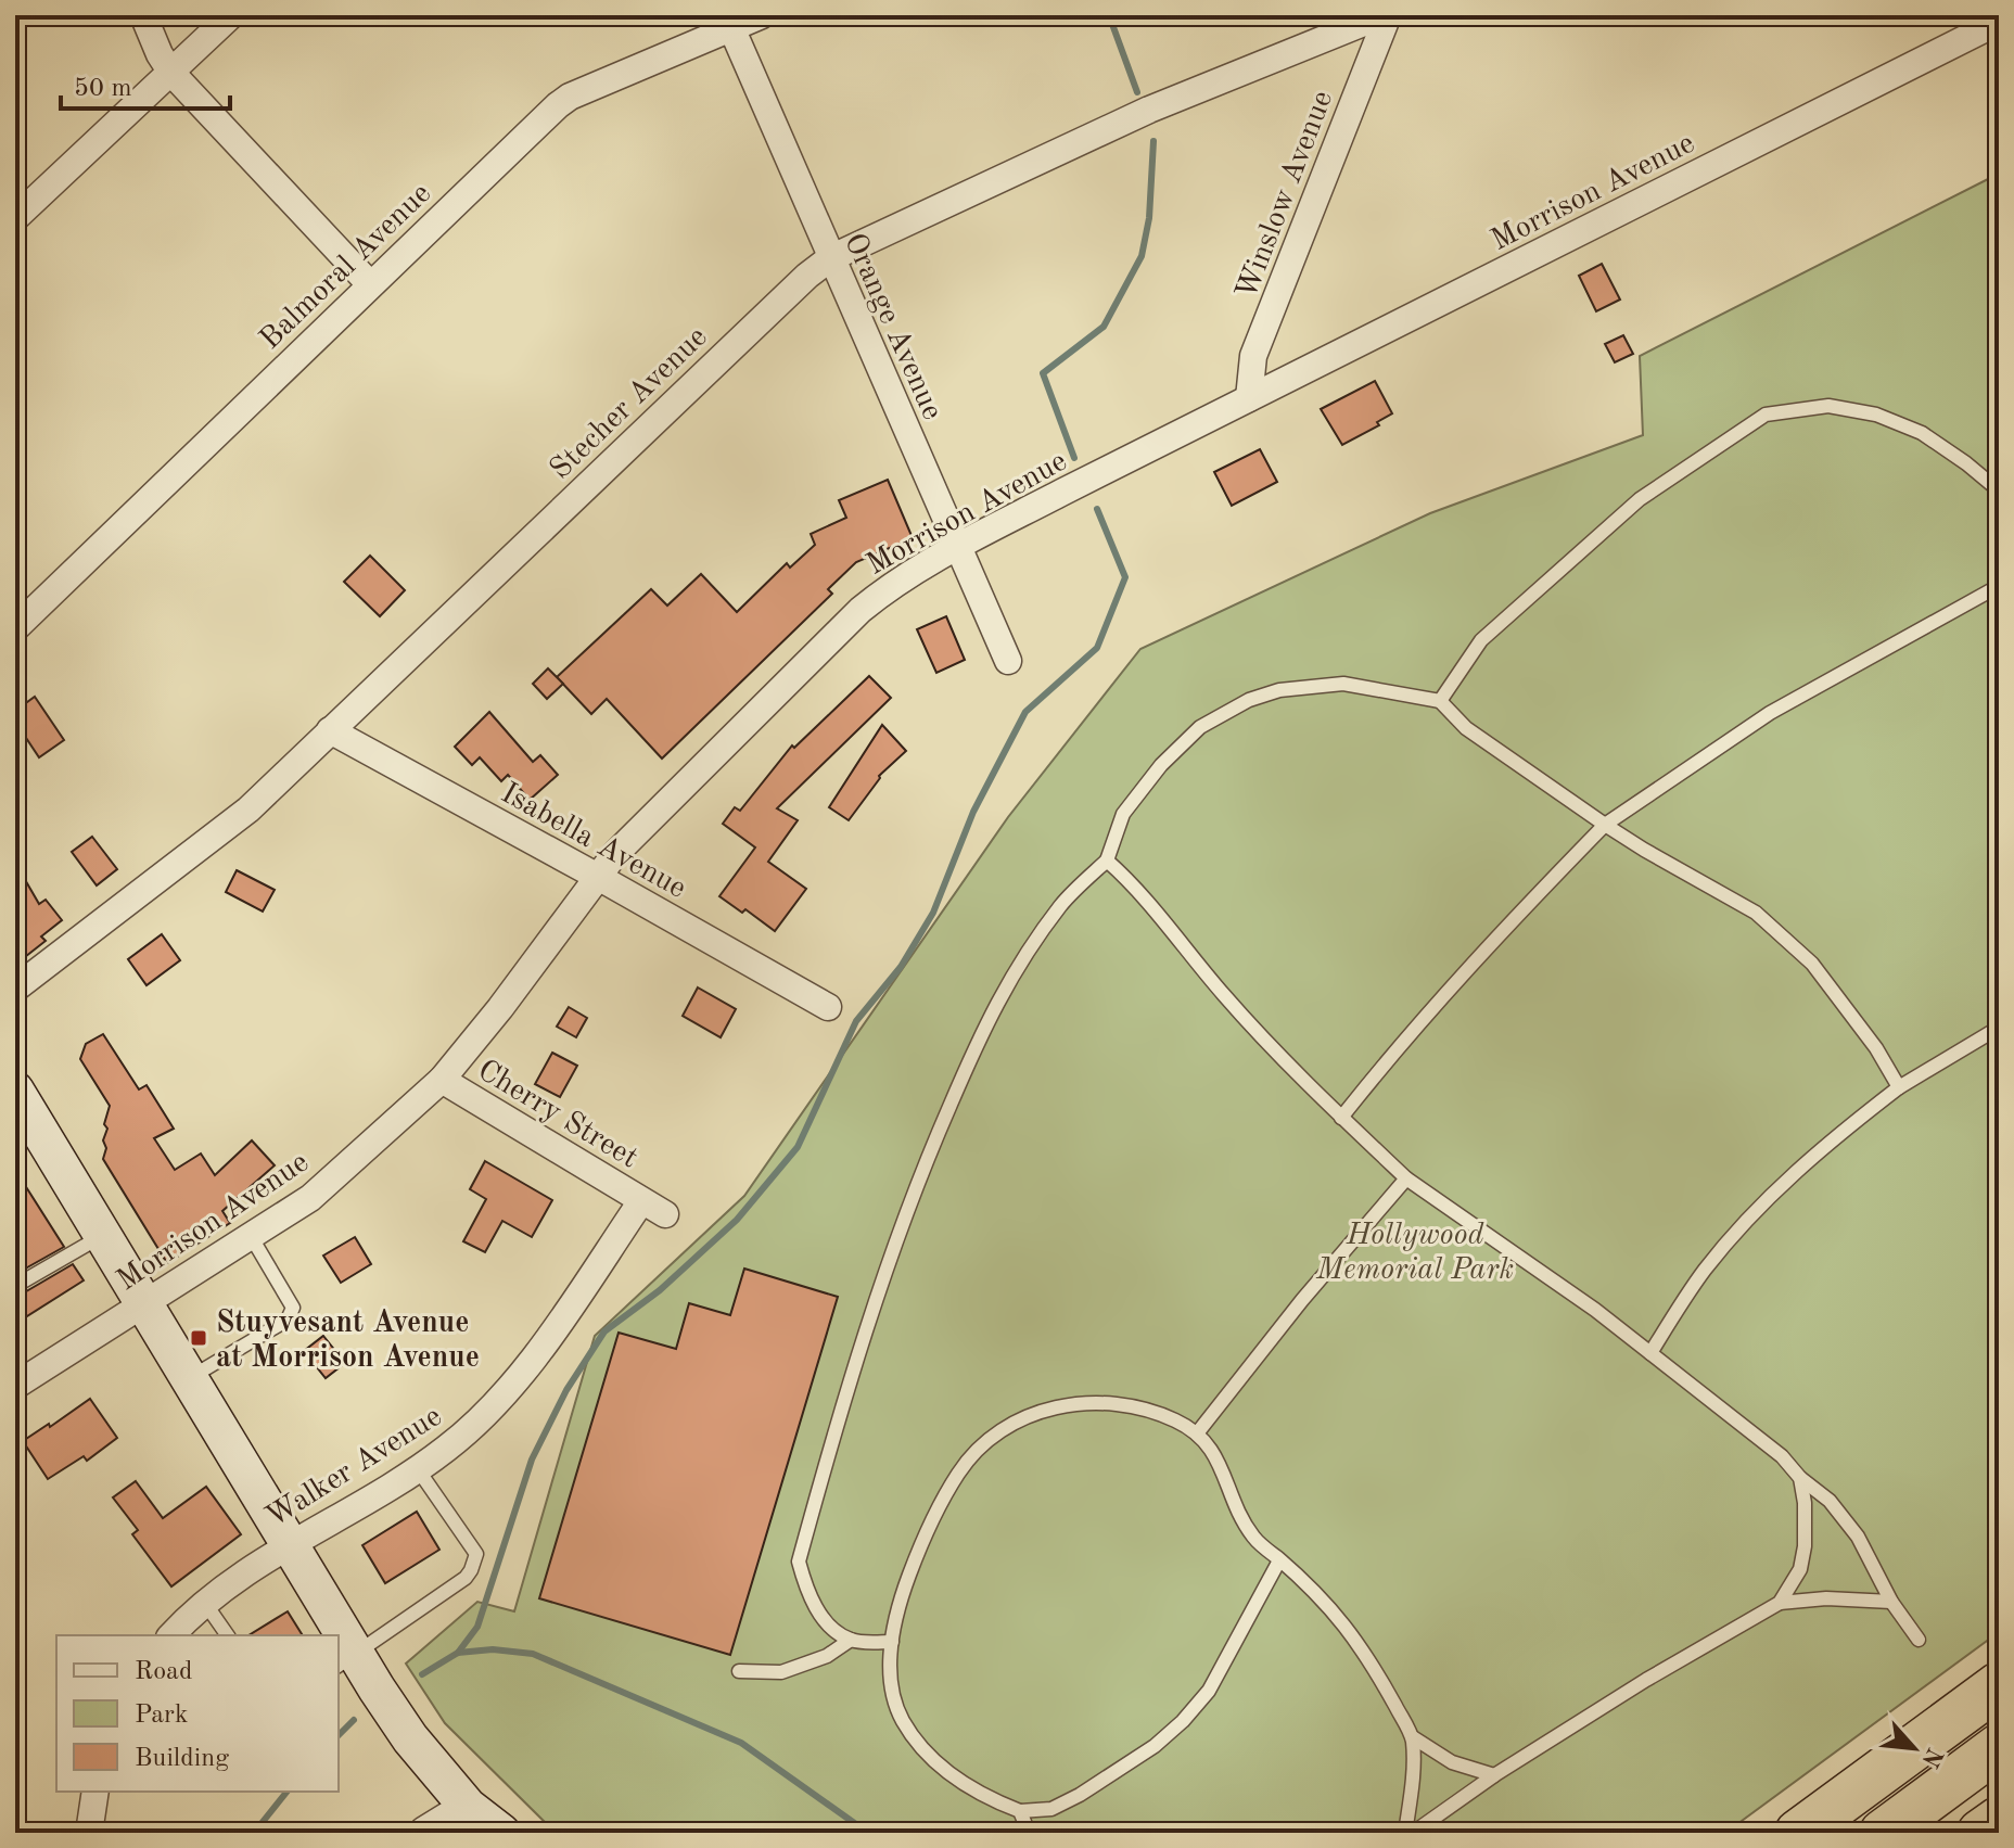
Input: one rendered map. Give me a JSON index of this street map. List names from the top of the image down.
{
  "streets": {
    "street": [
      "Morrison Avenue",
      "Winslow Avenue",
      "Balmoral Avenue",
      "Orange Avenue",
      "Stecher Avenue",
      "Isabella Avenue",
      "Cherry Street",
      "Walker Avenue"
    ]
  },
  "crossings": [
    ["Morrison Avenue", "Winslow Avenue"],
    ["Morrison Avenue", "Orange Avenue"],
    ["Morrison Avenue", "Isabella Avenue"],
    ["Morrison Avenue", "Cherry Street"],
    ["Winslow Avenue", "Stecher Avenue"],
    ["Balmoral Avenue", "Orange Avenue"],
    ["Orange Avenue", "Stecher Avenue"],
    ["Stecher Avenue", "Isabella Avenue"],
    ["Cherry Street", "Walker Avenue"]
  ],
  "parks": ["Hollywood Memorial Park"],
  "places": {
    "transit": ["Stuyvesant Avenue at Morrison Avenue"]
  },
  "legend": ["Road", "Park", "Building"],
  "scale_bar": "50 m",
  "north": "bottom right"
}
